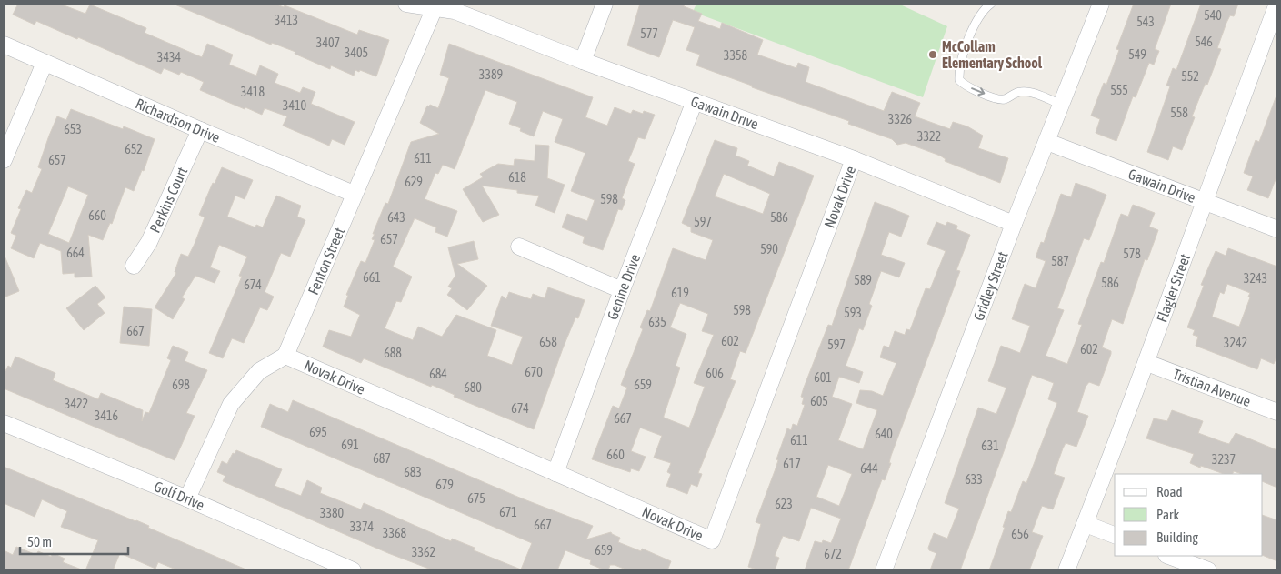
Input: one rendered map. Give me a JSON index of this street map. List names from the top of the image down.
{
  "streets": {
    "street": [
      "Gawain Drive",
      "Richardson Drive",
      "Novak Drive",
      "Perkins Court",
      "Fenton Street",
      "Genine Drive",
      "Gridley Street",
      "Flagler Street",
      "Tristian Avenue",
      "Golf Drive"
    ]
  },
  "crossings": [
    ["Gawain Drive", "Novak Drive"],
    ["Gawain Drive", "Fenton Street"],
    ["Gawain Drive", "Genine Drive"],
    ["Gawain Drive", "Gridley Street"],
    ["Gawain Drive", "Flagler Street"],
    ["Richardson Drive", "Perkins Court"],
    ["Richardson Drive", "Fenton Street"],
    ["Novak Drive", "Fenton Street"],
    ["Novak Drive", "Genine Drive"],
    ["Flagler Street", "Tristian Avenue"]
  ],
  "places": ["McCollam Elementary School"],
  "house_numbers": [
    "540",
    "3413",
    "543",
    "577",
    "546",
    "3407",
    "3405",
    "549",
    "3358",
    "3434",
    "3389",
    "552",
    "555",
    "3418",
    "3410",
    "558",
    "3326",
    "653",
    "3322",
    "652",
    "611",
    "657",
    "618",
    "629",
    "598",
    "660",
    "643",
    "586",
    "597",
    "657",
    "590",
    "664",
    "578",
    "587",
    "661",
    "3243",
    "589",
    "586",
    "674",
    "619",
    "598",
    "593",
    "635",
    "667",
    "602",
    "658",
    "3242",
    "597",
    "602",
    "688",
    "670",
    "606",
    "684",
    "601",
    "698",
    "659",
    "680",
    "605",
    "3422",
    "674",
    "3416",
    "667",
    "695",
    "640",
    "611",
    "691",
    "631",
    "660",
    "687",
    "3237",
    "617",
    "644",
    "683",
    "633",
    "679",
    "675",
    "623",
    "671",
    "3380",
    "667",
    "3374",
    "3368",
    "656",
    "659",
    "3362",
    "672"
  ],
  "legend": ["Road", "Park", "Building"],
  "scale_bar": "50 m"
}
